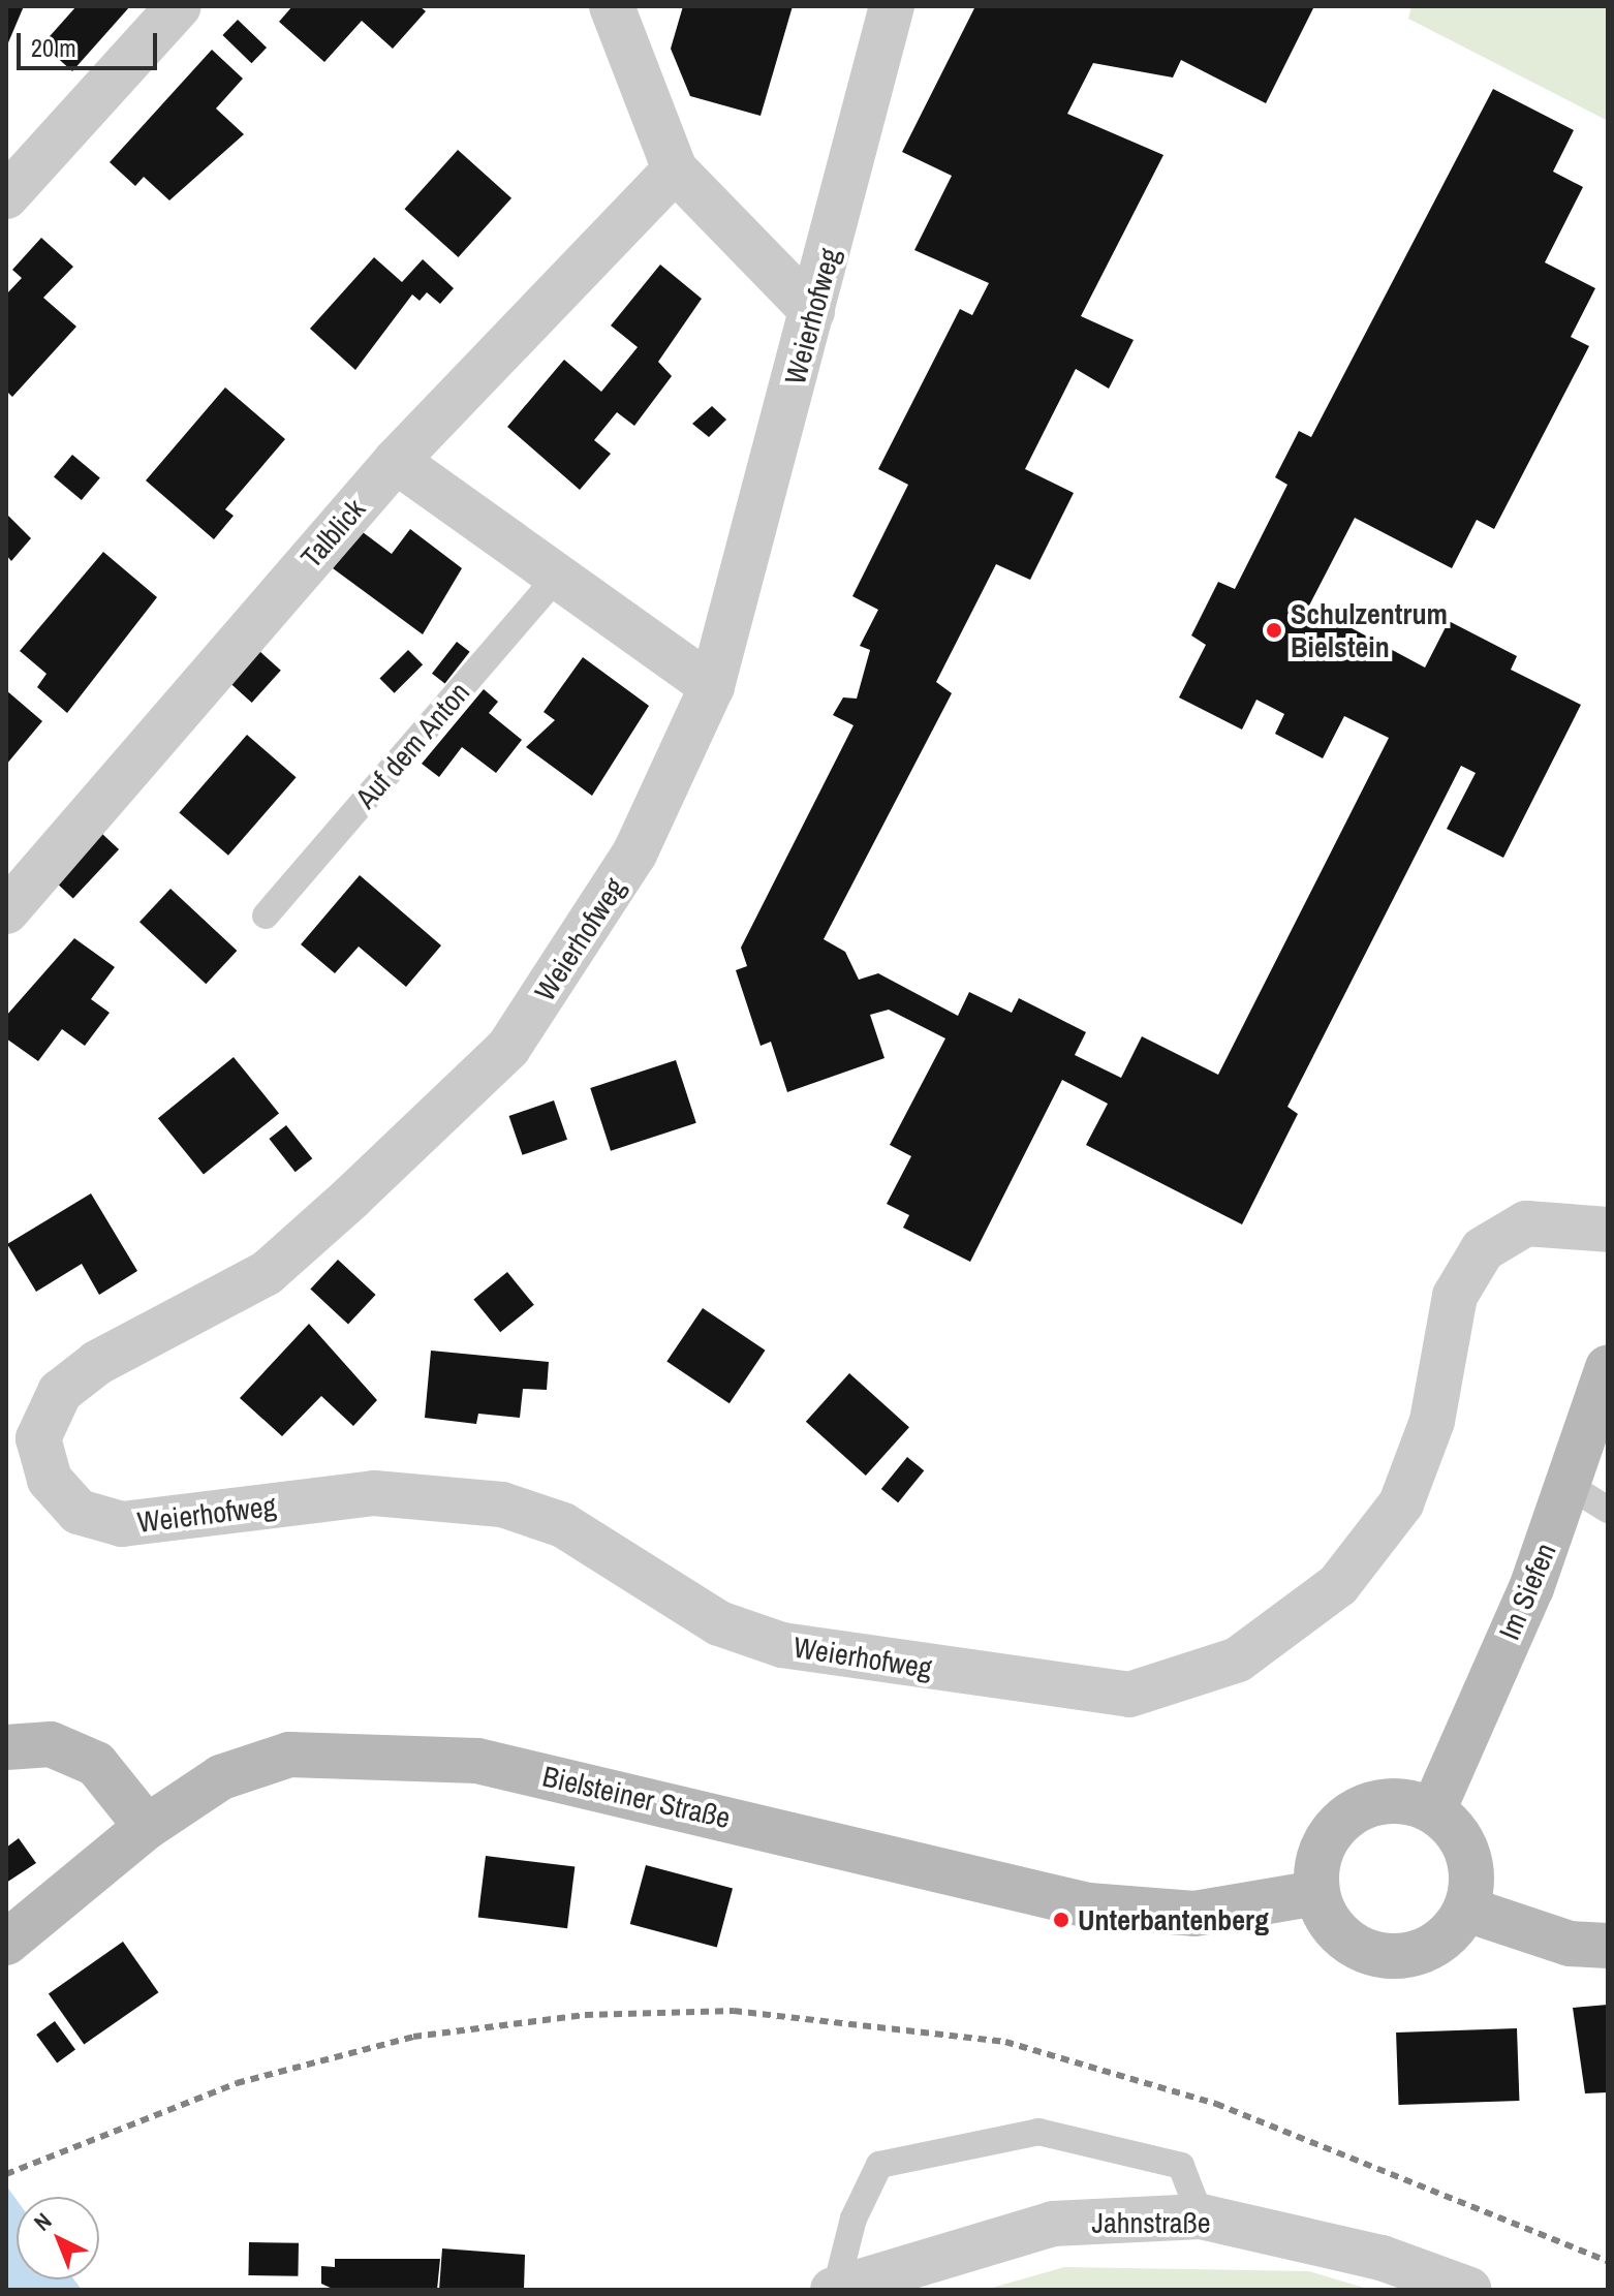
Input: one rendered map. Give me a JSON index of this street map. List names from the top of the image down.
{
  "streets": {
    "main road": ["Im Siefen", "Bielsteiner Straße"],
    "street": ["Weierhofweg", "Talblick", "Jahnstraße"],
    "lane": ["Auf dem Anton"]
  },
  "crossings": [
    ["Im Siefen", "Bielsteiner Straße"]
  ],
  "places": ["Schulzentrum Bielstein", "Unterbantenberg"],
  "scale_bar": "20 m",
  "north": "top left"
}
